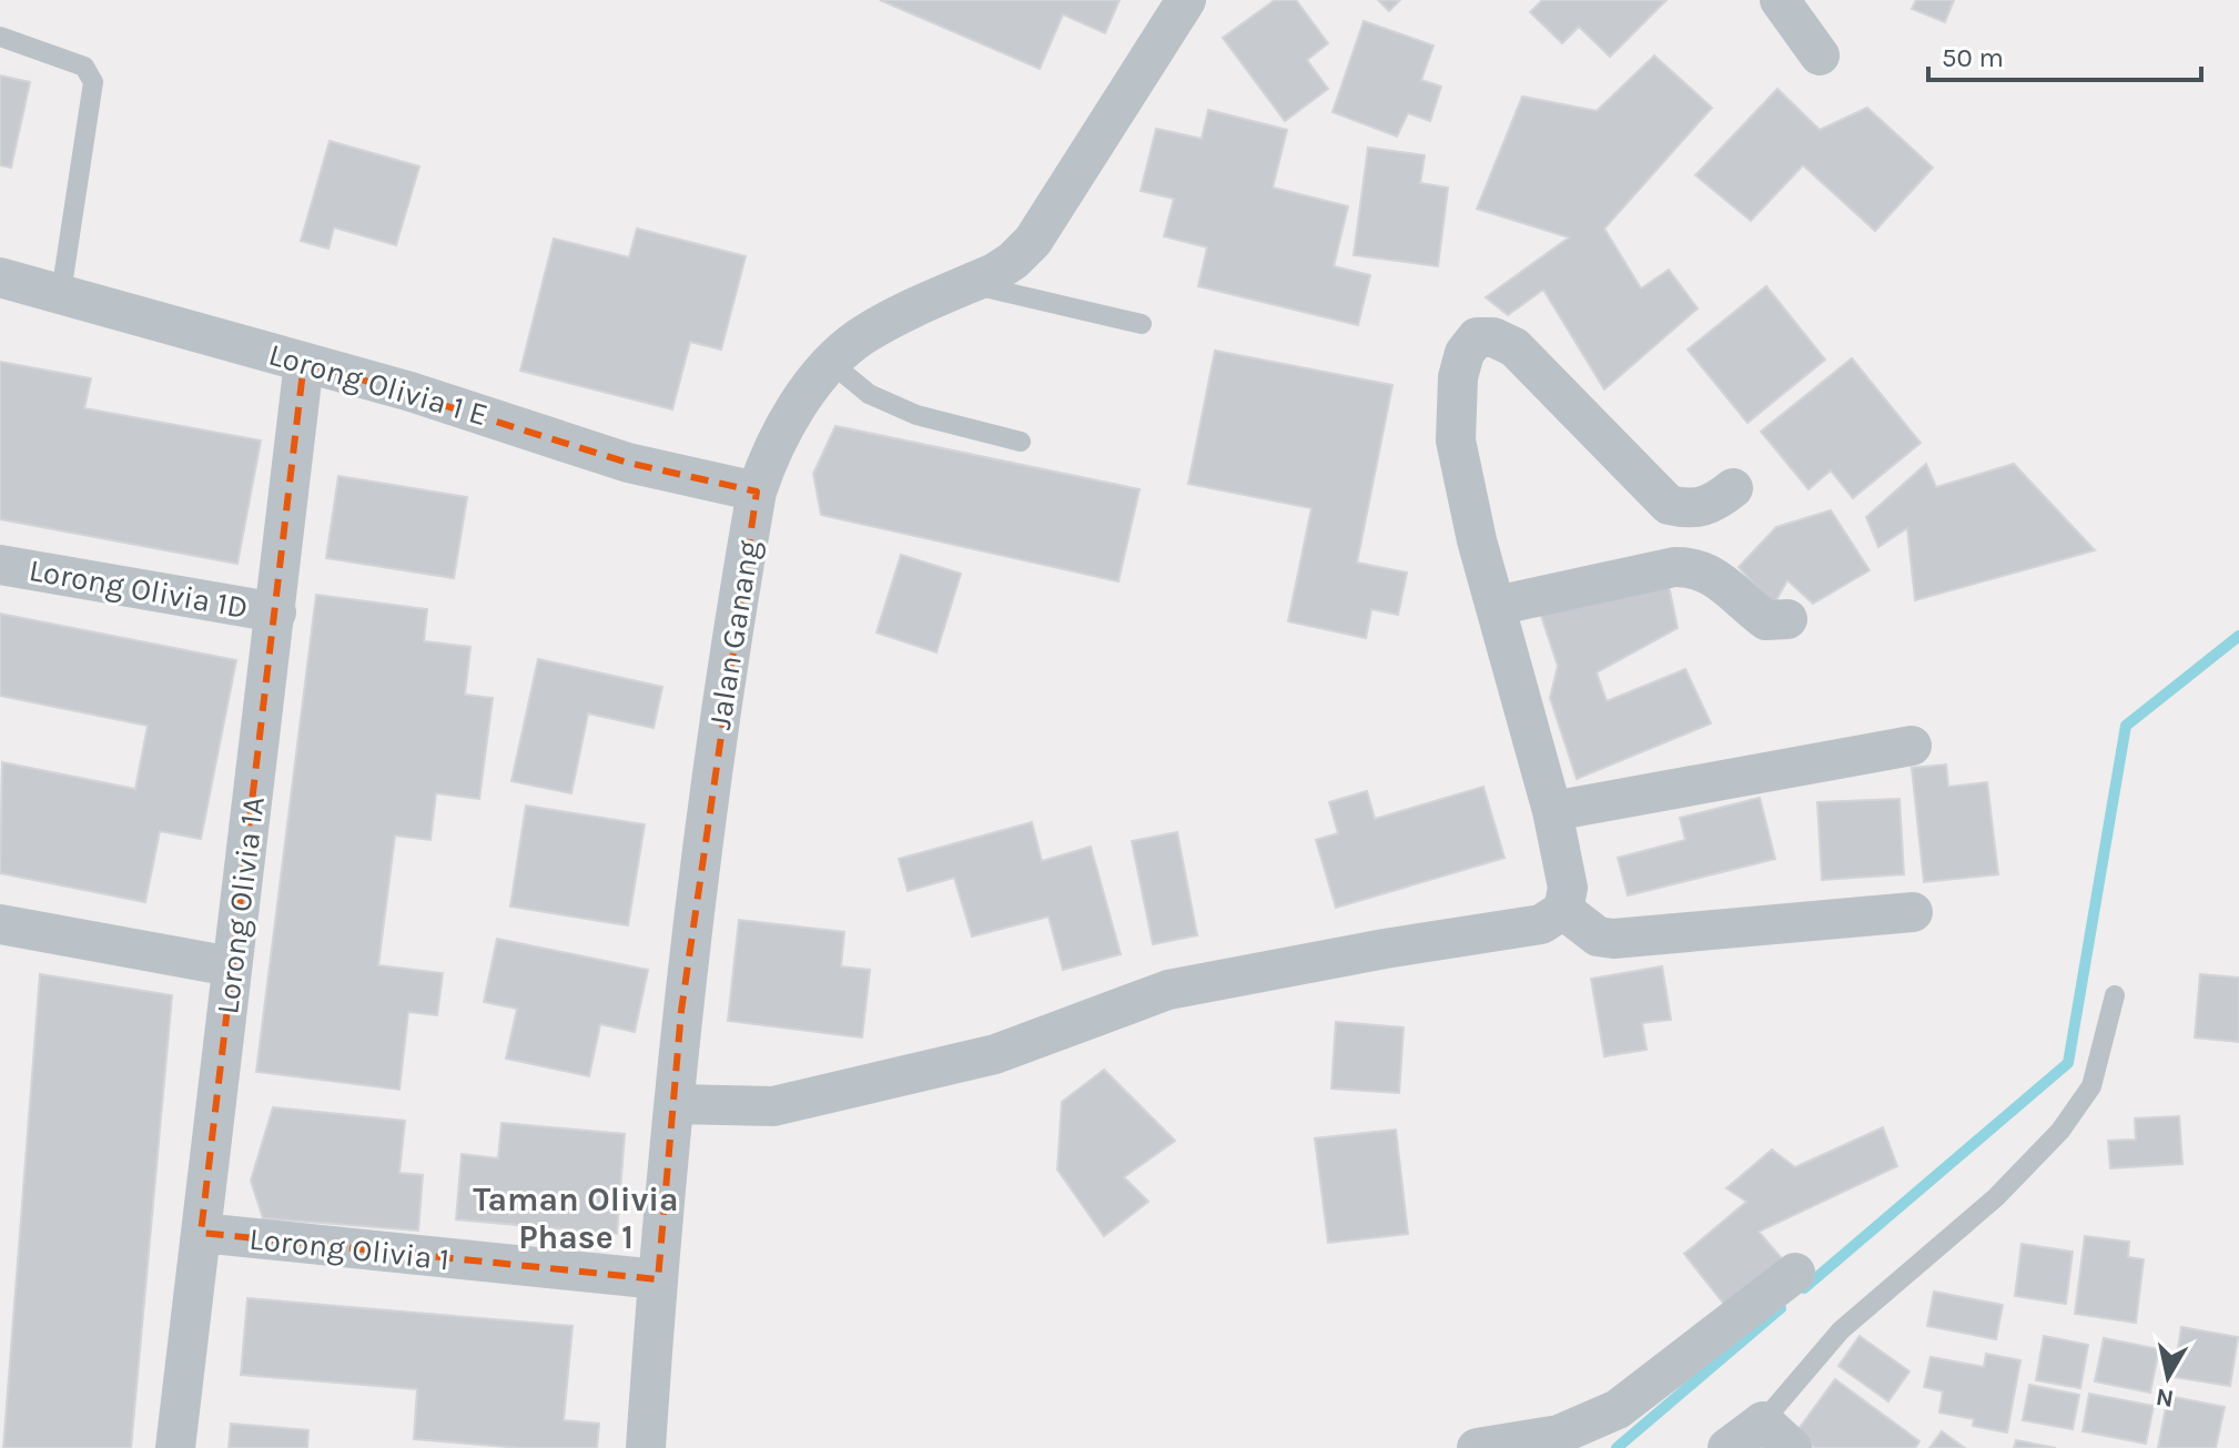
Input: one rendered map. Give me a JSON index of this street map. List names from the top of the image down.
{
  "streets": {
    "street": [
      "Lorong Olivia 1 E",
      "Lorong Olivia 1D",
      "Jalan Ganang",
      "Lorong Olivia 1A",
      "Lorong Olivia 1"
    ]
  },
  "crossings": [
    ["Lorong Olivia 1 E", "Jalan Ganang"],
    ["Lorong Olivia 1 E", "Lorong Olivia 1A"],
    ["Lorong Olivia 1D", "Lorong Olivia 1A"],
    ["Jalan Ganang", "Lorong Olivia 1"],
    ["Lorong Olivia 1A", "Lorong Olivia 1"]
  ],
  "districts": ["Taman Olivia Phase 1"],
  "scale_bar": "50 m",
  "north": "bottom"
}
